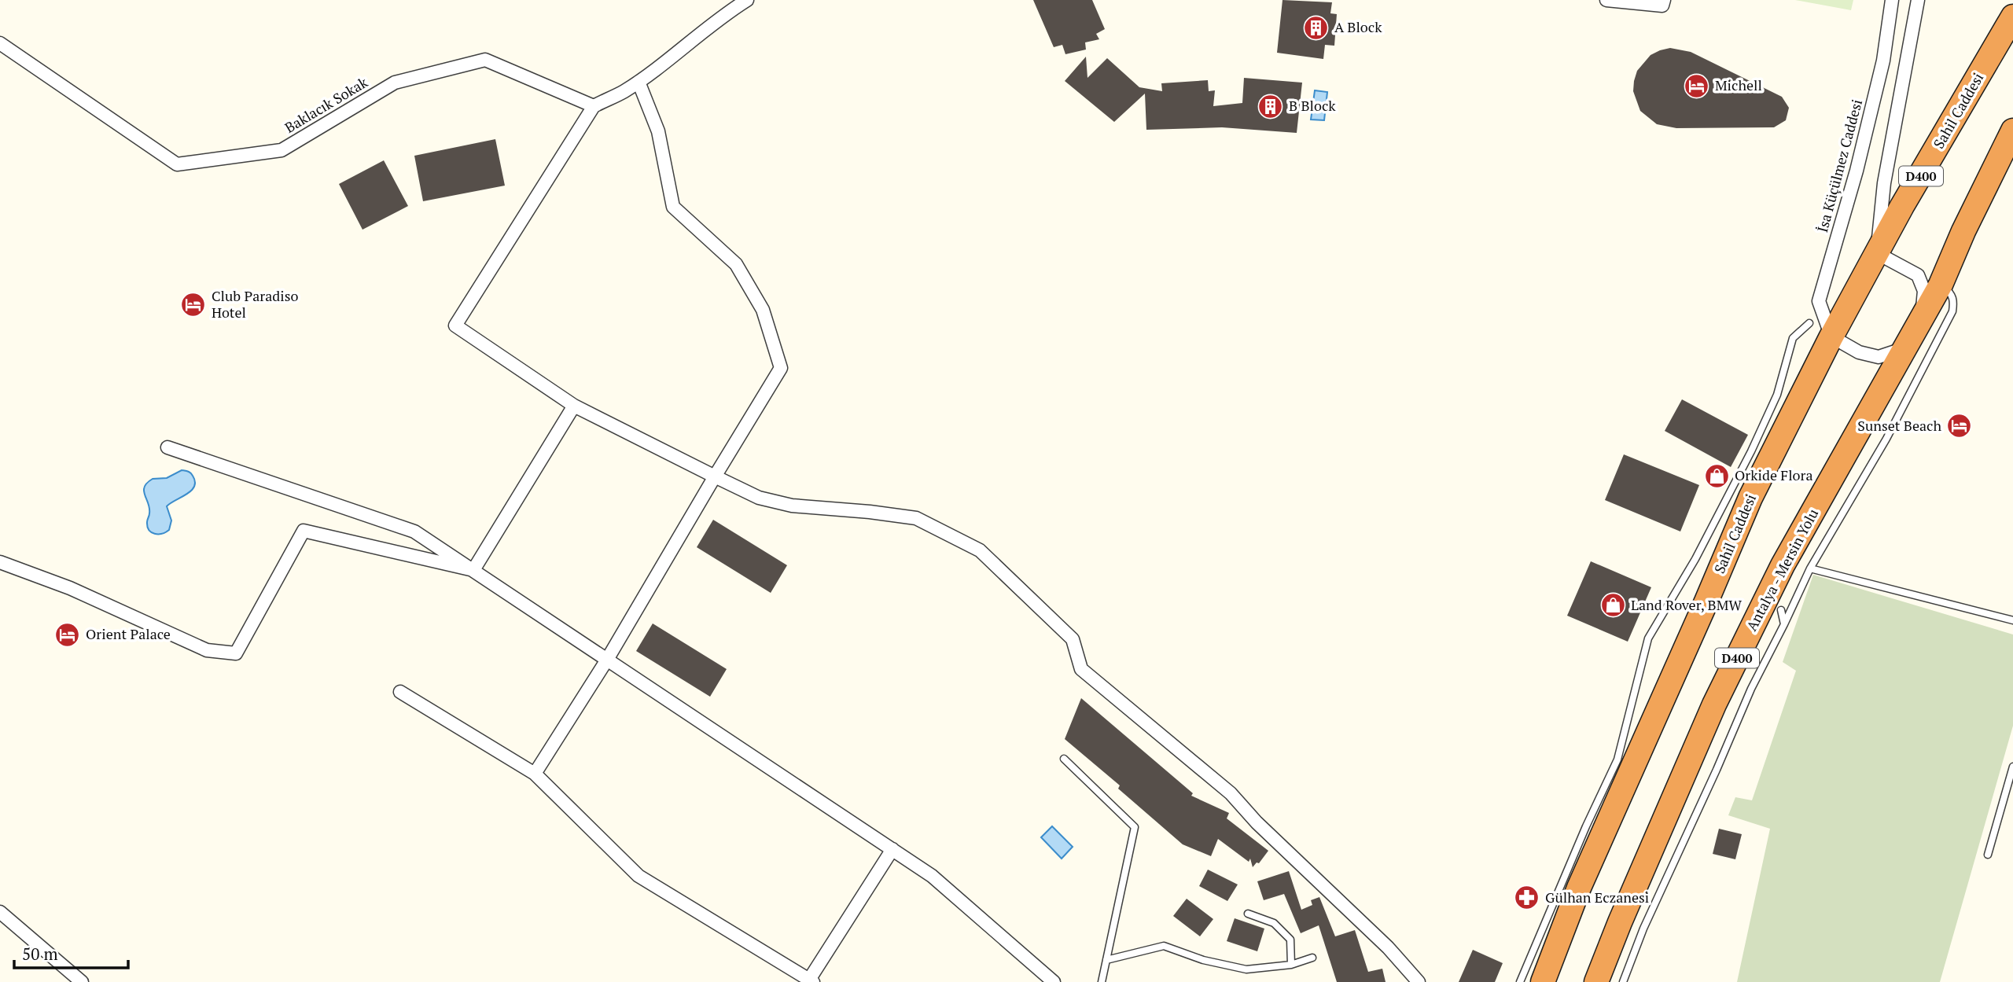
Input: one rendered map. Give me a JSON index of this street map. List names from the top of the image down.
{
  "streets": {
    "highway": ["Sahil Caddesi", "D400", "Antalya - Mersin Yolu"],
    "street": ["Baklacık Sokak", "İsa Küçülmez Caddesi"]
  },
  "crossings": [
    ["Sahil Caddesi", "İsa Küçülmez Caddesi"],
    ["D400", "Antalya - Mersin Yolu"]
  ],
  "places": {
    "building": ["A Block", "B Block"],
    "hotel": [
      "Michell",
      "Club Paradiso Hotel",
      "Sunset Beach",
      "Orient Palace"
    ],
    "shop": ["Orkide Flora", "Land Rover, BMW"],
    "pharmacy": ["Gülhan Eczanesi"]
  },
  "scale_bar": "50 m"
}
